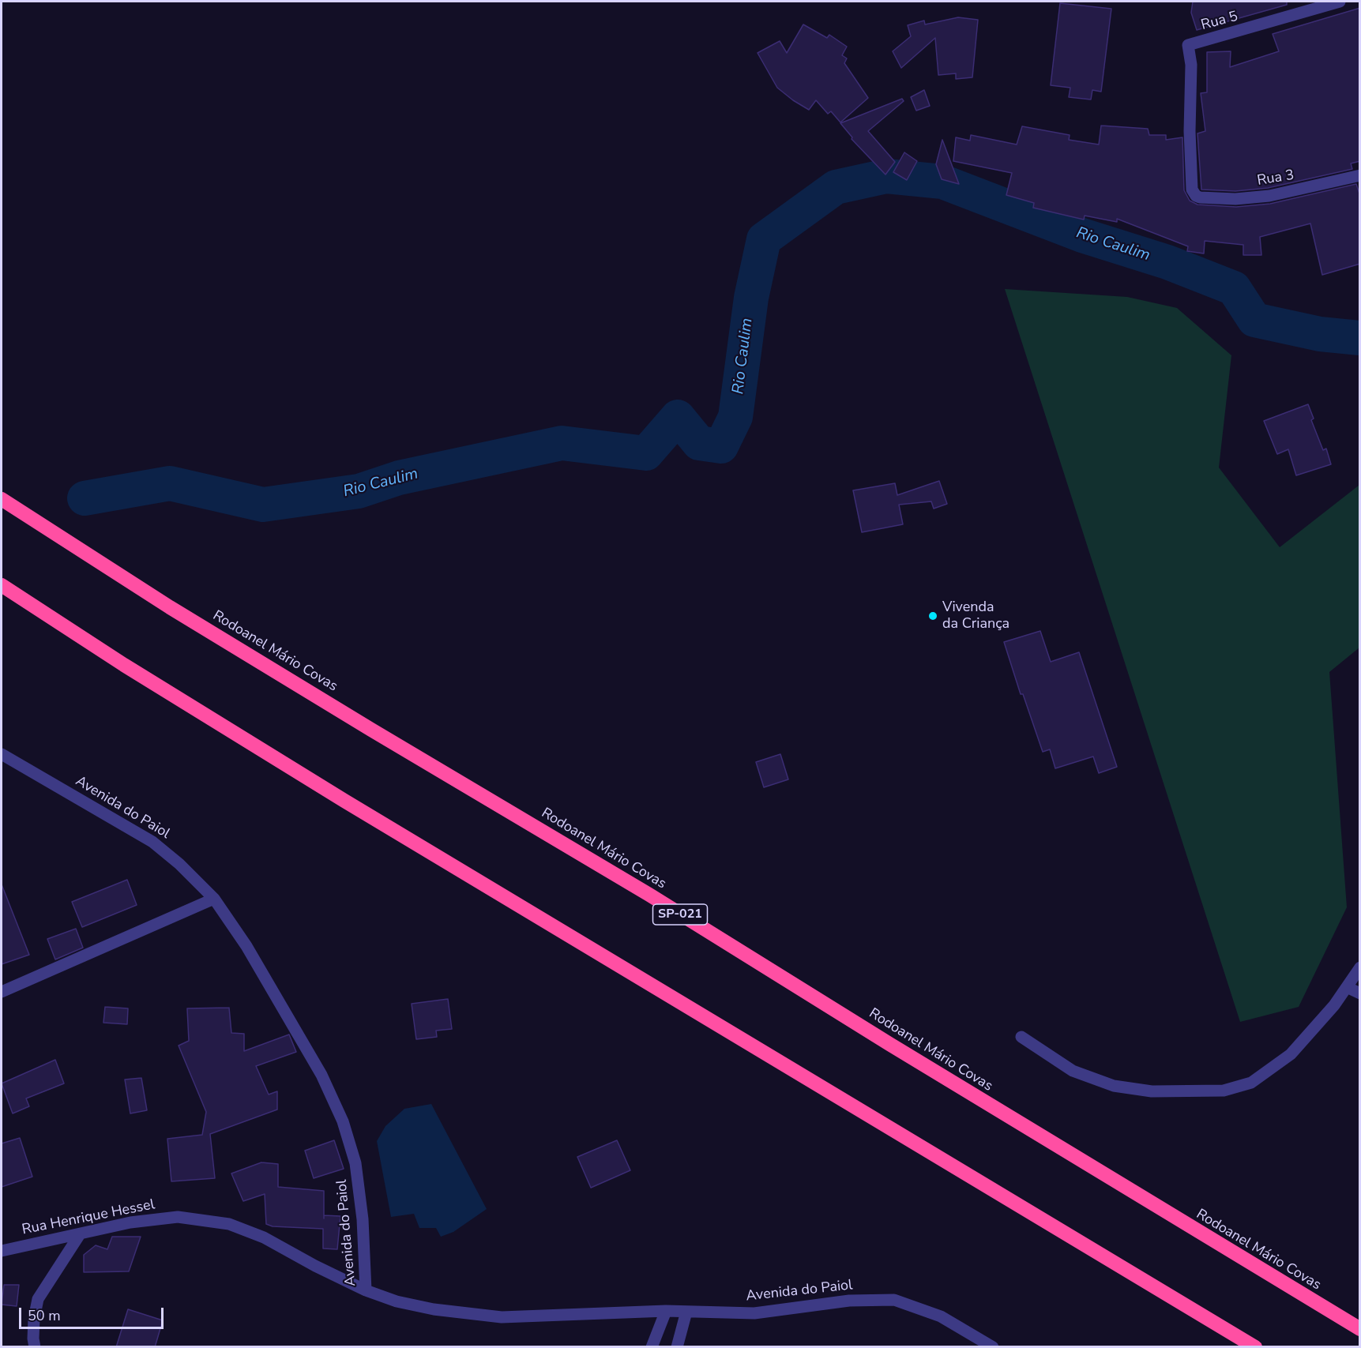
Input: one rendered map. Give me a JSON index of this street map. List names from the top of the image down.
{
  "streets": {
    "highway": ["Rodoanel Mário Covas", "SP-021"],
    "street": [
      "Rua 5",
      "Rua 3",
      "Avenida do Paiol",
      "Rua Henrique Hessel"
    ]
  },
  "crossings": [
    ["Rua 5", "Rua 3"],
    ["Avenida do Paiol", "Rua Henrique Hessel"]
  ],
  "water": ["Rio Caulim"],
  "places": ["Vivenda da Criança"],
  "scale_bar": "50 m"
}
